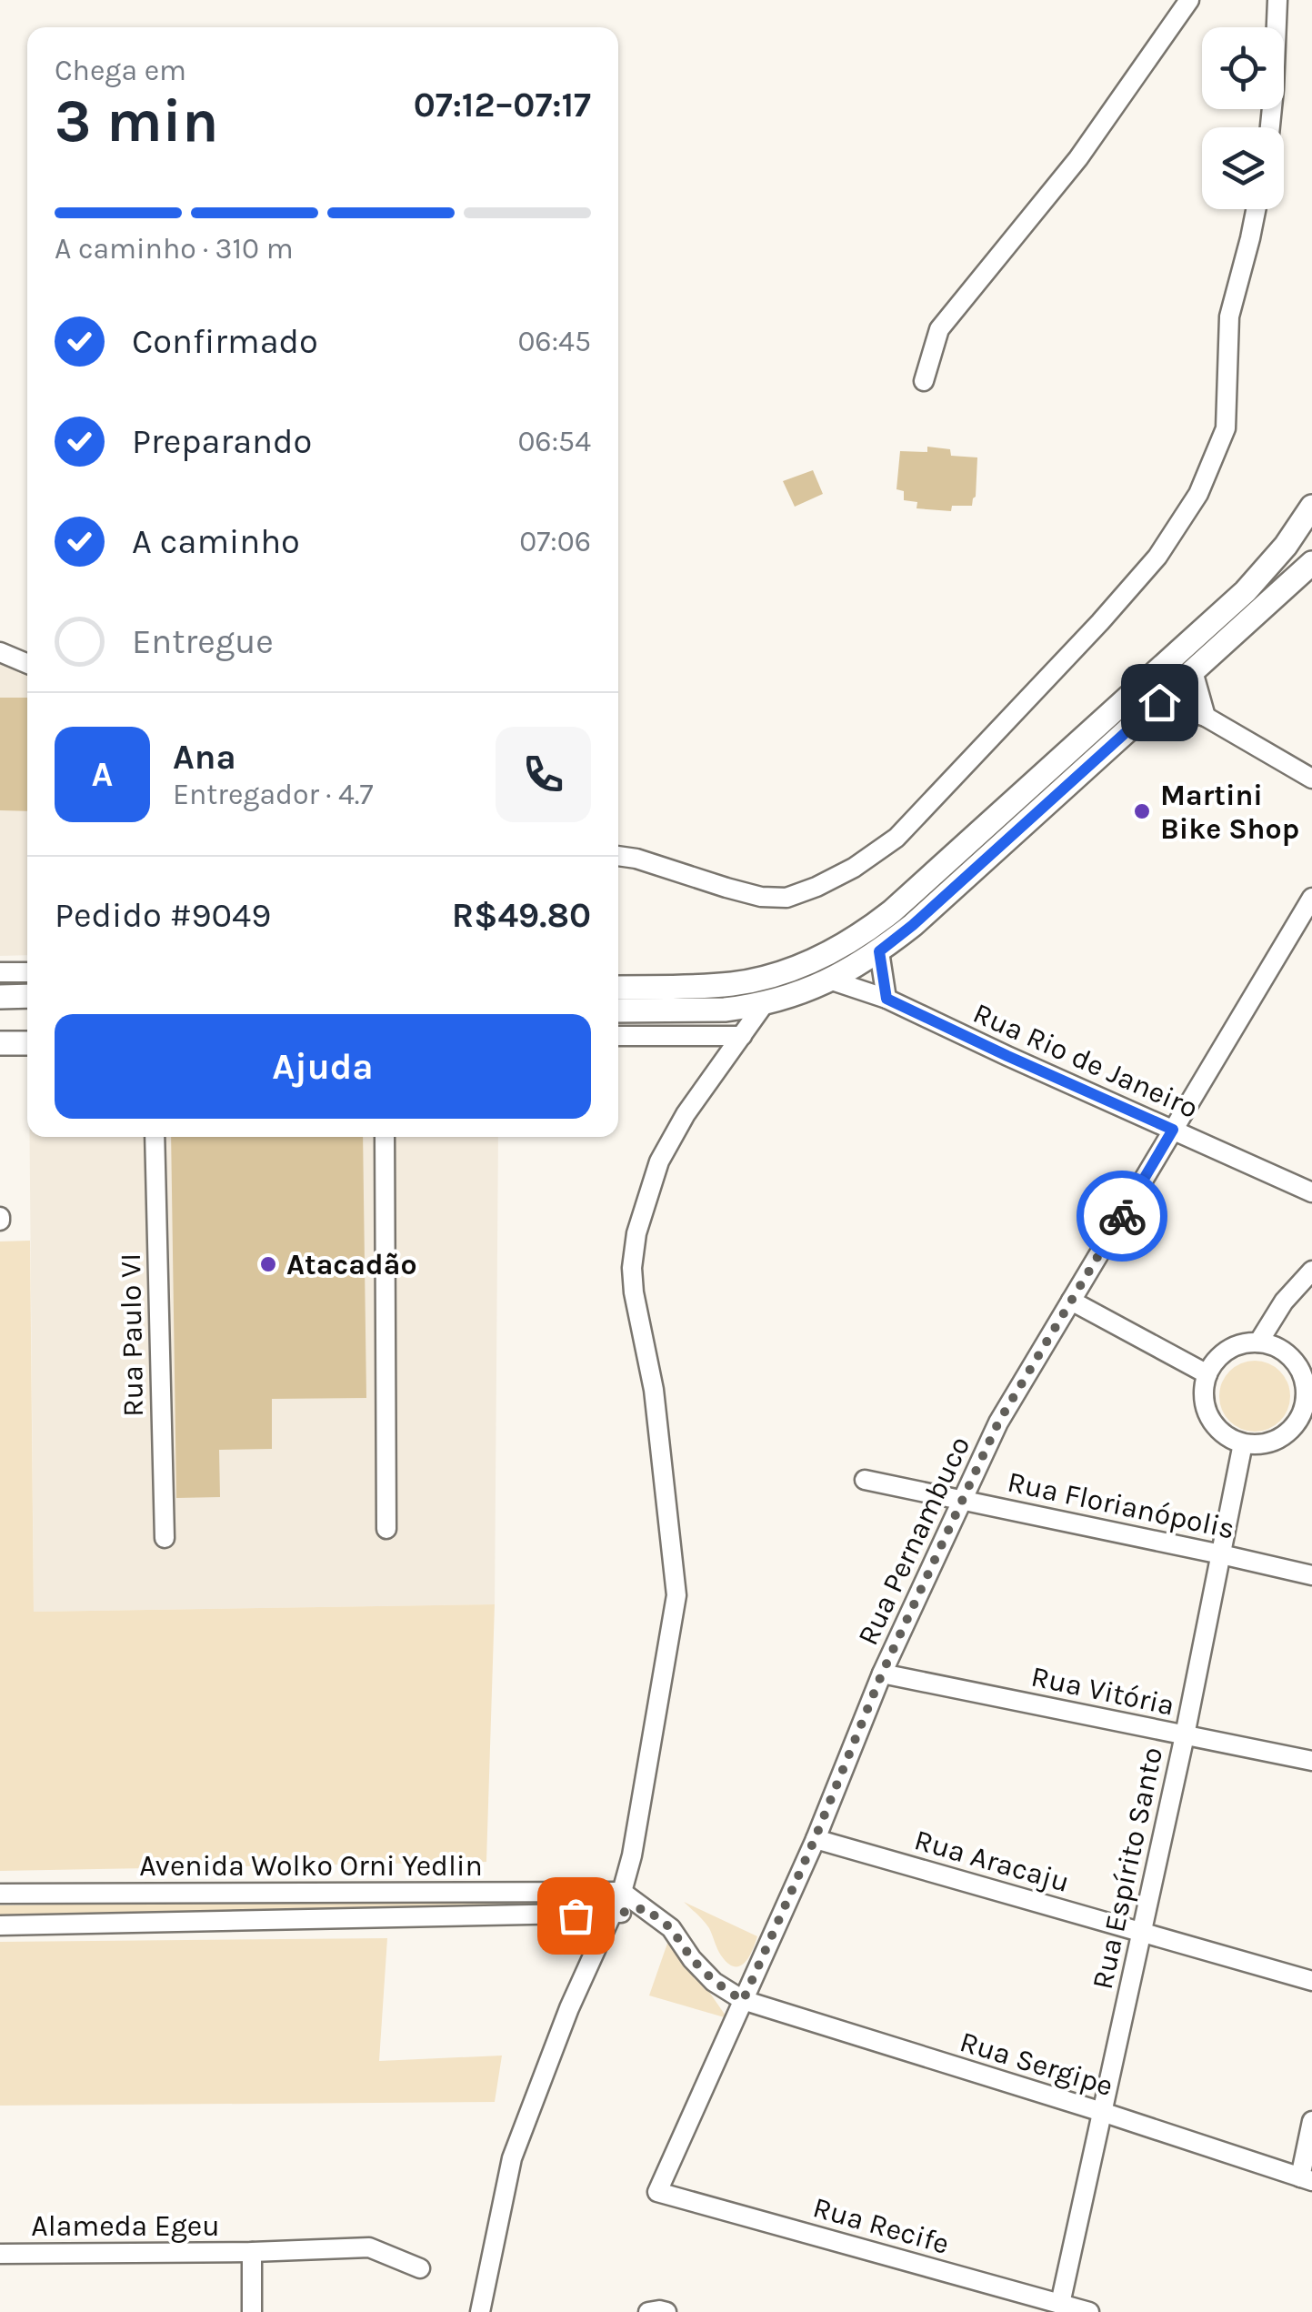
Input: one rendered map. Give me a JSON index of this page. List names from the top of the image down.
{
  "streets": {
    "street": [
      "Rua Rio de Janeiro",
      "Rua Paulo VI",
      "Rua Florianópolis",
      "Rua Pernambuco",
      "Rua Vitória",
      "Rua Aracaju",
      "Avenida Wolko Orni Yedlin",
      "Rua Espírito Santo",
      "Rua Sergipe",
      "Alameda Egeu",
      "Rua Recife"
    ]
  },
  "crossings": [
    ["Rua Rio de Janeiro", "Rua Pernambuco"],
    ["Rua Florianópolis", "Rua Pernambuco"],
    ["Rua Florianópolis", "Rua Espírito Santo"],
    ["Rua Pernambuco", "Rua Vitória"],
    ["Rua Pernambuco", "Rua Aracaju"],
    ["Rua Pernambuco", "Rua Sergipe"],
    ["Rua Pernambuco", "Rua Recife"],
    ["Rua Vitória", "Rua Espírito Santo"],
    ["Rua Aracaju", "Rua Espírito Santo"],
    ["Avenida Wolko Orni Yedlin", "Rua Sergipe"],
    ["Rua Espírito Santo", "Rua Sergipe"],
    ["Rua Espírito Santo", "Rua Recife"]
  ],
  "places": ["Martini Bike Shop", "Atacadão"],
  "page": {
    "heading": ["3 min", "Chega em", "07:12–07:17"],
    "panel": [
      "Ana",
      "Entregador · 4.7",
      "Pedido #9049",
      "R$49.80"
    ],
    "bar": "A caminho · 310 m",
    "list": [
      ["Confirmado", "06:45"],
      ["Preparando", "06:54"],
      ["A caminho", "07:06"],
      "Entregue"
    ],
    "round": "A",
    "buttons": "Ajuda"
  }
}
